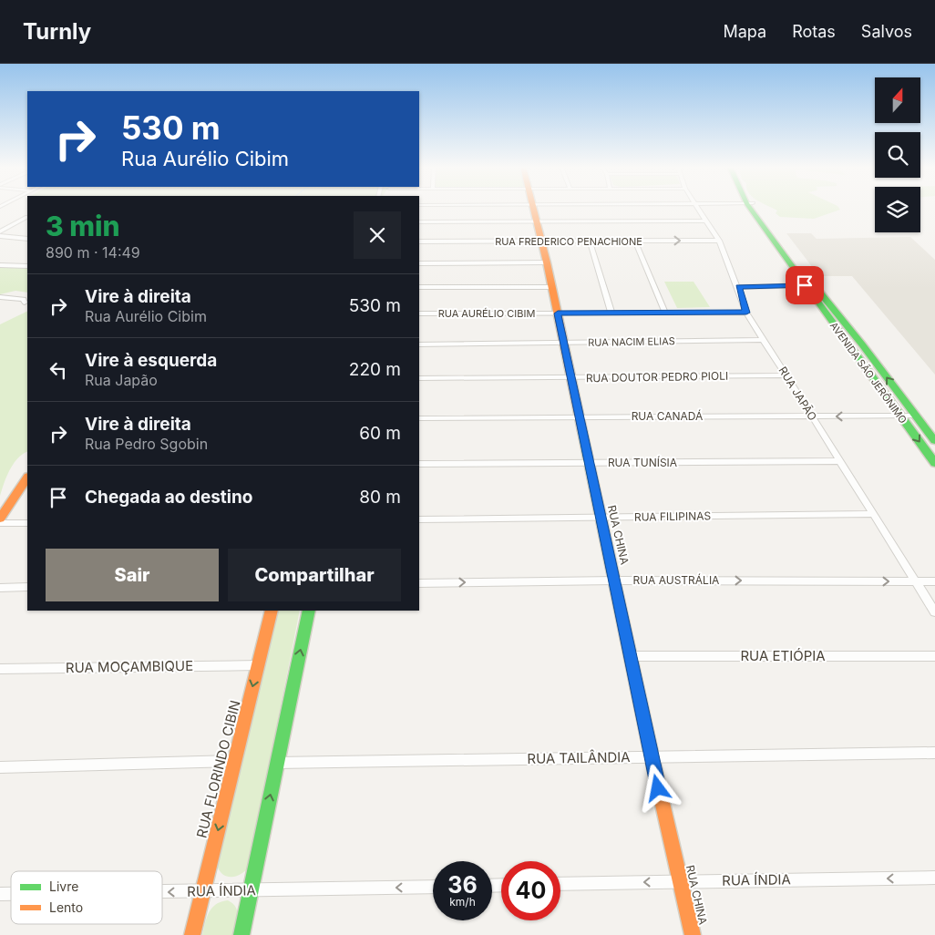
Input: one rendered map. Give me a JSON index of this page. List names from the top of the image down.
{
  "streets": {
    "street": [
      "RUA FREDERICO PENACHIONE",
      "RUA AURÉLIO CIBIM",
      "RUA NACIM ELIAS",
      "AVENIDA SÃO JERÔNIMO",
      "RUA DOUTOR PEDRO PIOLI",
      "RUA JAPÃO",
      "RUA CANADÁ",
      "RUA TUNÍSIA",
      "RUA FILIPINAS",
      "RUA CHINA",
      "RUA AUSTRÁLIA",
      "RUA ETIÓPIA",
      "RUA MOÇAMBIQUE",
      "RUA TAILÂNDIA",
      "RUA FLORINDO CIBIN",
      "RUA ÍNDIA"
    ]
  },
  "crossings": [
    ["RUA FREDERICO PENACHIONE", "RUA JAPÃO"],
    ["RUA FREDERICO PENACHIONE", "RUA CHINA"],
    ["RUA AURÉLIO CIBIM", "RUA JAPÃO"],
    ["RUA AURÉLIO CIBIM", "RUA CHINA"],
    ["RUA NACIM ELIAS", "RUA JAPÃO"],
    ["RUA NACIM ELIAS", "RUA CHINA"],
    ["AVENIDA SÃO JERÔNIMO", "RUA CANADÁ"],
    ["RUA DOUTOR PEDRO PIOLI", "RUA JAPÃO"],
    ["RUA DOUTOR PEDRO PIOLI", "RUA CHINA"],
    ["RUA JAPÃO", "RUA CANADÁ"],
    ["RUA JAPÃO", "RUA TUNÍSIA"],
    ["RUA JAPÃO", "RUA FILIPINAS"],
    ["RUA JAPÃO", "RUA AUSTRÁLIA"],
    ["RUA CANADÁ", "RUA CHINA"],
    ["RUA TUNÍSIA", "RUA CHINA"],
    ["RUA FILIPINAS", "RUA CHINA"],
    ["RUA CHINA", "RUA AUSTRÁLIA"],
    ["RUA CHINA", "RUA ETIÓPIA"],
    ["RUA CHINA", "RUA TAILÂNDIA"],
    ["RUA CHINA", "RUA ÍNDIA"],
    ["RUA MOÇAMBIQUE", "RUA FLORINDO CIBIN"],
    ["RUA FLORINDO CIBIN", "RUA ÍNDIA"]
  ],
  "one_way": ["RUA AUSTRÁLIA", "RUA ÍNDIA"],
  "legend": ["Livre", "Lento"],
  "north": "top",
  "page": {
    "header": "Turnly",
    "nav": ["Mapa", "Rotas", "Salvos"],
    "turn": ["530 m", "Rua Aurélio Cibim"],
    "heading": ["3 min", "890 m · 14:49"],
    "list": [
      {
        "name": "Vire à direita",
        "note": "Rua Aurélio Cibim",
        "value": "530 m"
      },
      {
        "name": "Vire à esquerda",
        "note": "Rua Japão",
        "value": "220 m"
      },
      {
        "name": "Vire à direita",
        "note": "Rua Pedro Sgobin",
        "value": "60 m"
      },
      {
        "name": "Chegada ao destino",
        "value": "80 m"
      }
    ],
    "buttons": ["Sair", "Compartilhar"],
    "speed": "36 km/h",
    "limit": "40"
  }
}
